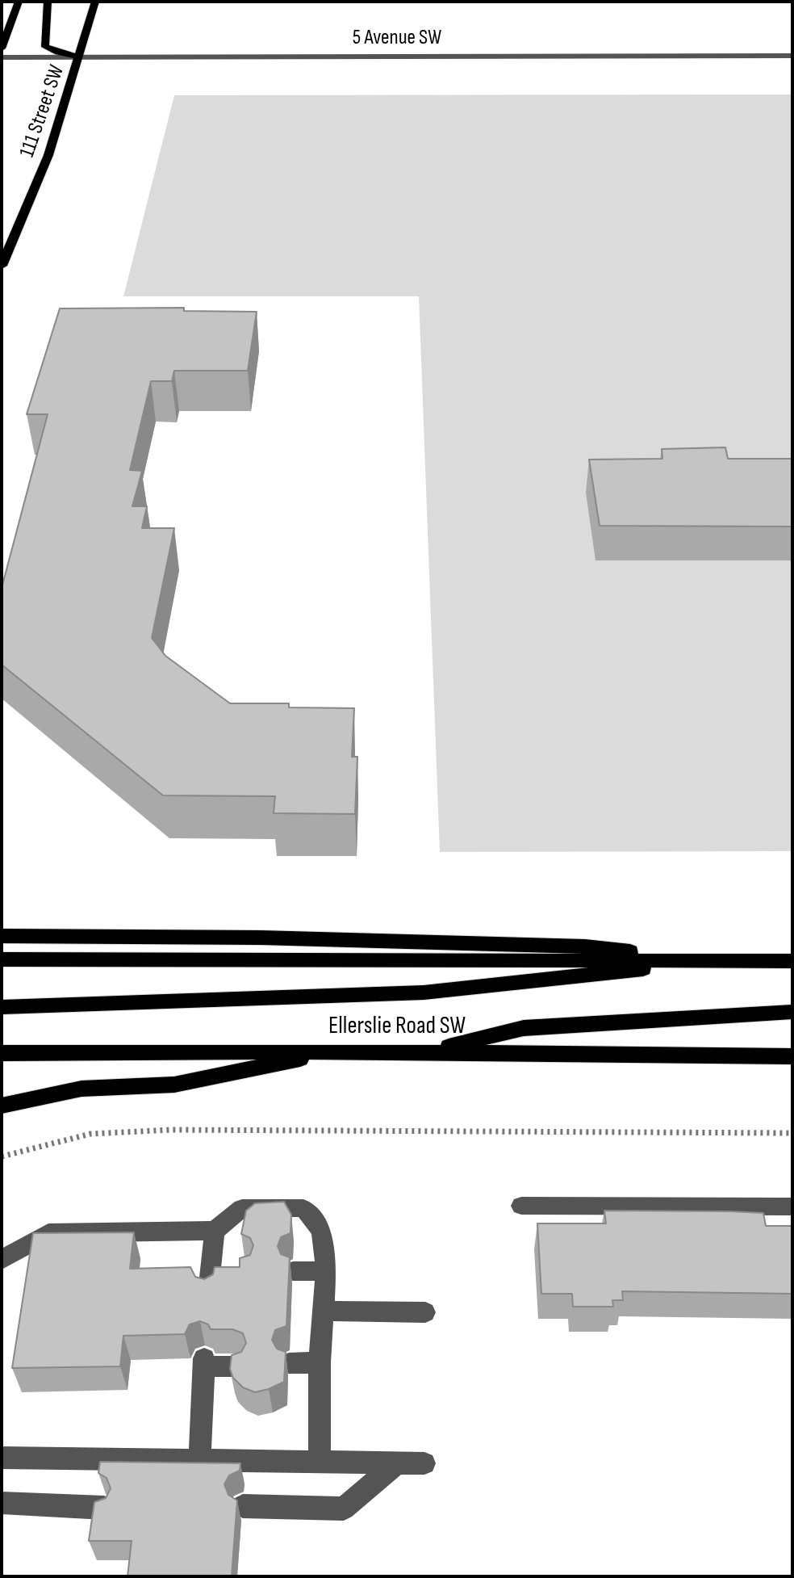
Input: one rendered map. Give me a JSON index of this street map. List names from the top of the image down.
{
  "streets": {
    "main road": ["111 Street SW", "Ellerslie Road SW"],
    "street": ["5 Avenue SW"]
  },
  "crossings": [
    ["5 Avenue SW", "111 Street SW"]
  ]
}
